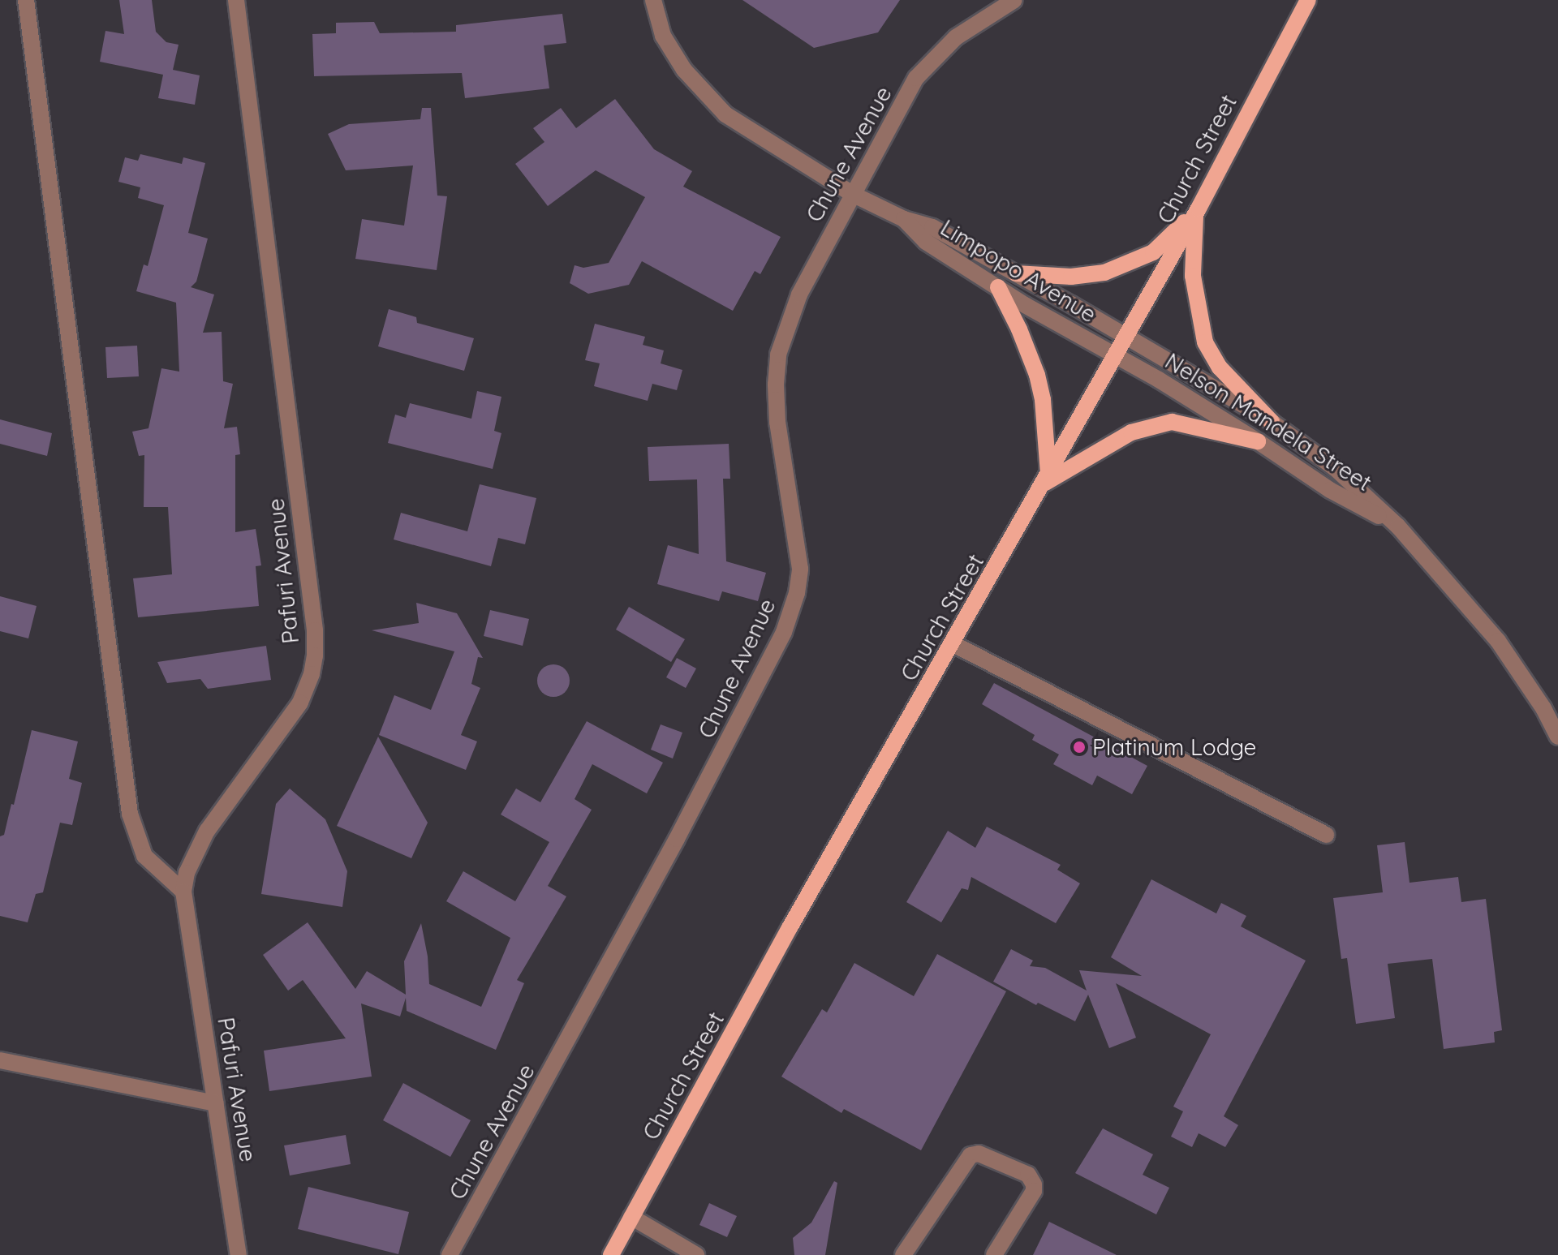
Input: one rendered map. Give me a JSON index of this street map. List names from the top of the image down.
{
  "streets": {
    "main road": ["Church Street"],
    "street": [
      "Chune Avenue",
      "Limpopo Avenue",
      "Nelson Mandela Street",
      "Pafuri Avenue"
    ]
  },
  "crossings": [
    ["Chune Avenue", "Limpopo Avenue"],
    ["Church Street", "Limpopo Avenue"],
    ["Church Street", "Nelson Mandela Street"],
    ["Limpopo Avenue", "Nelson Mandela Street"]
  ],
  "places": ["Platinum Lodge"]
}
